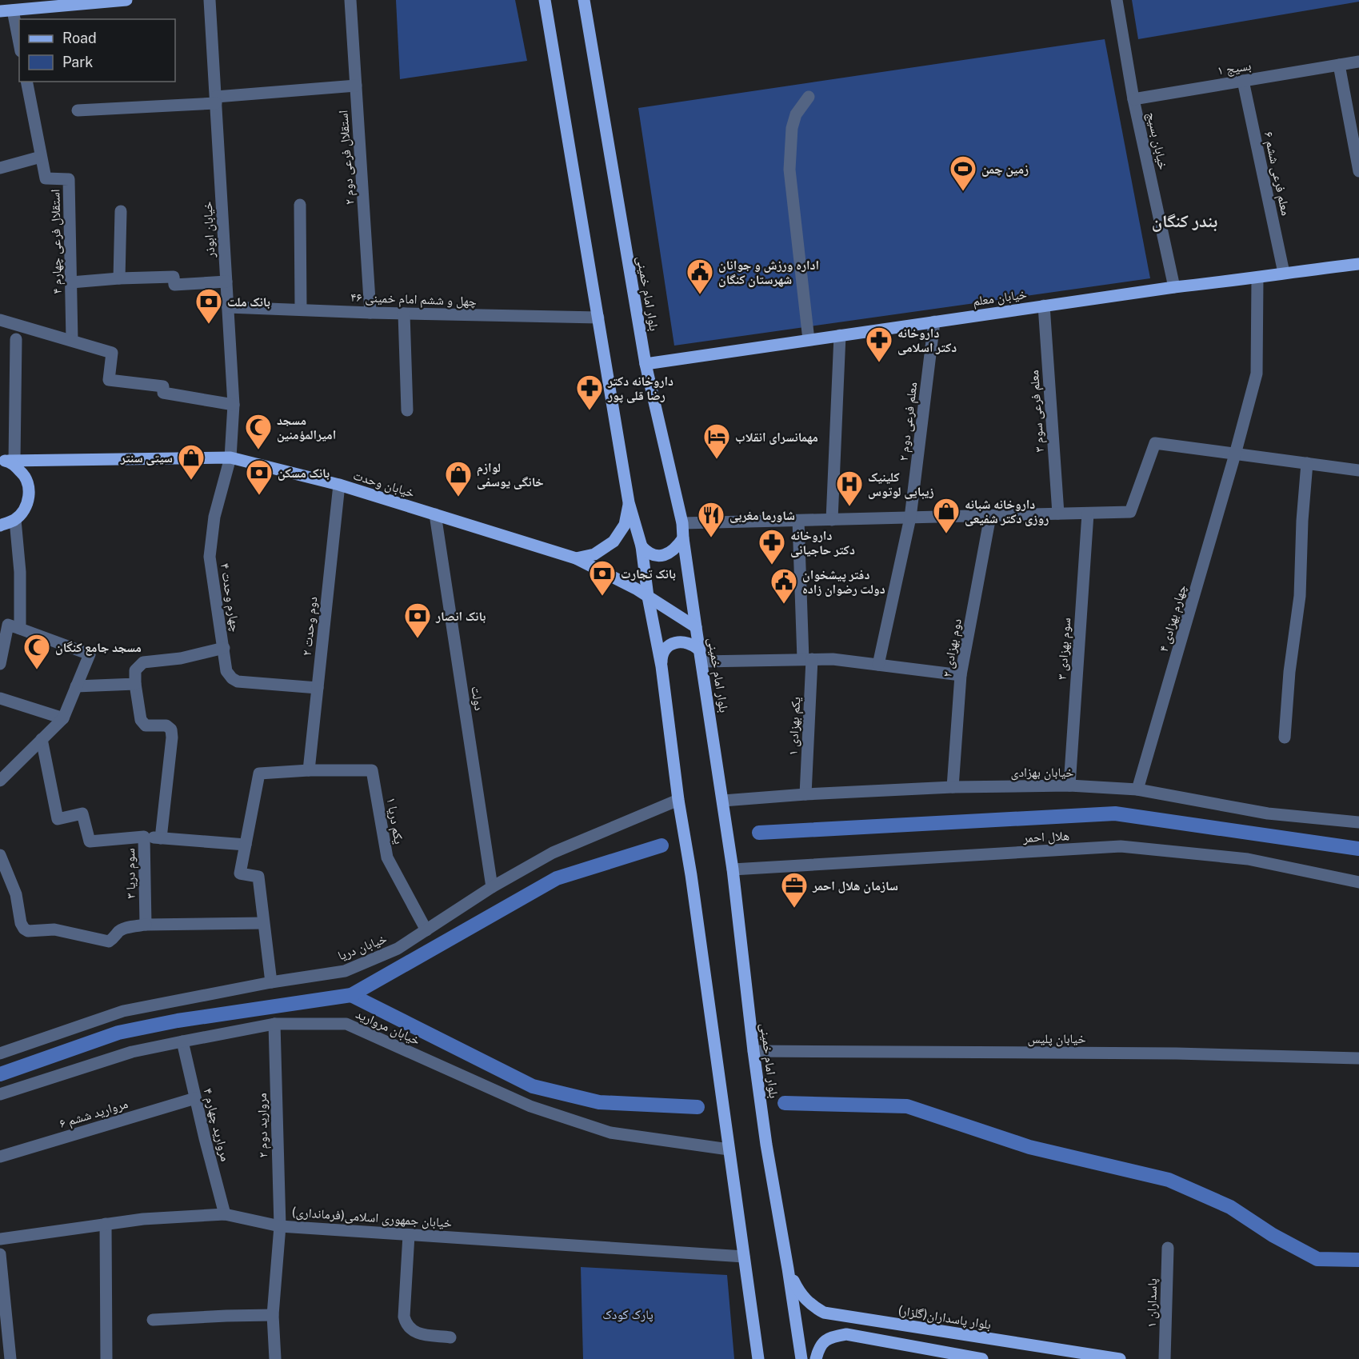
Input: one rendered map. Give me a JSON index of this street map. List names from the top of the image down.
{
  "streets": {
    "main road": [
      "بلوار امام خمینی",
      "خیابان معلم",
      "خیابان وحدت",
      "بلوار پاسداران(گلزار)"
    ],
    "street": [
      "بسیج ۱",
      "خیابان بسیج",
      "استقلال فرعی دوم ۲",
      "معلم فرعی ششم ۶",
      "خیابان ابوذر",
      "استقلال فرعی چهارم ۴",
      "چهل و ششم امام خمینی ۴۶",
      "معلم فرعی سوم ۳",
      "معلم فرعی دوم ۲",
      "چهارم وحدت ۴",
      "چهارم بهزادی ۴",
      "دوم وحدت ۲",
      "دوم بهزادی ۲",
      "سوم بهزادی ۳",
      "دولت",
      "یکم بهزادی ۱",
      "خیابان بهزادی",
      "یکم دریا ۱",
      "هلال احمر",
      "سوم دریا ۳",
      "خیابان دریا",
      "خیابان مروارید",
      "خیابان پلیس",
      "مروارید ششم ۶",
      "مروارید چهارم ۴",
      "مروارید دوم ۲",
      "خیابان جمهوری اسلامی(فرمانداری)",
      "پاسداران ۱"
    ]
  },
  "crossings": [
    ["بسیج ۱", "خیابان بسیج"],
    ["بسیج ۱", "معلم فرعی ششم ۶"],
    ["خیابان بسیج", "خیابان معلم"],
    ["استقلال فرعی دوم ۲", "چهل و ششم امام خمینی ۴۶"],
    ["معلم فرعی ششم ۶", "خیابان معلم"],
    ["خیابان ابوذر", "چهل و ششم امام خمینی ۴۶"],
    ["خیابان ابوذر", "خیابان وحدت"],
    ["خیابان ابوذر", "چهارم وحدت ۴"],
    ["بلوار امام خمینی", "خیابان معلم"],
    ["بلوار امام خمینی", "خیابان وحدت"],
    ["بلوار امام خمینی", "خیابان بهزادی"],
    ["بلوار امام خمینی", "هلال احمر"],
    ["بلوار امام خمینی", "خیابان پلیس"],
    ["بلوار امام خمینی", "بلوار پاسداران(گلزار)"],
    ["خیابان معلم", "معلم فرعی سوم ۳"],
    ["خیابان معلم", "معلم فرعی دوم ۲"],
    ["خیابان معلم", "چهارم بهزادی ۴"],
    ["خیابان وحدت", "چهارم وحدت ۴"],
    ["خیابان وحدت", "دوم وحدت ۲"],
    ["خیابان وحدت", "دولت"],
    ["چهارم وحدت ۴", "دوم وحدت ۲"],
    ["چهارم بهزادی ۴", "خیابان بهزادی"],
    ["دوم وحدت ۲", "یکم دریا ۱"],
    ["دوم بهزادی ۲", "خیابان بهزادی"],
    ["سوم بهزادی ۳", "خیابان بهزادی"],
    ["دولت", "خیابان دریا"],
    ["یکم بهزادی ۱", "خیابان بهزادی"],
    ["یکم دریا ۱", "خیابان دریا"],
    ["خیابان مروارید", "مروارید چهارم ۴"],
    ["خیابان مروارید", "مروارید دوم ۲"],
    ["مروارید ششم ۶", "مروارید چهارم ۴"],
    ["مروارید چهارم ۴", "خیابان جمهوری اسلامی(فرمانداری)"],
    ["مروارید دوم ۲", "خیابان جمهوری اسلامی(فرمانداری)"]
  ],
  "districts": ["بندر کنگان"],
  "parks": ["پارک کودک"],
  "places": {
    "sports": ["زمین چمن"],
    "public building": ["اداره ورزش و جوانان شهرستان کنگان", "دفتر پیشخوان دولت رضوان زاده"],
    "bank": [
      "بانک ملت",
      "بانک مسکن",
      "بانک تجارت",
      "بانک انصار"
    ],
    "pharmacy": ["داروخانه دکتر اسلامی", "داروخانه دکتر رضا قلی پور", "داروخانه دکتر حاجیانی"],
    "mosque": ["مسجد امیرالمؤمنین", "مسجد جامع کنگان"],
    "hotel": ["مهمانسرای انقلاب"],
    "shop": ["سیتی سنتر", "لوازم خانگی یوسفی", "داروخانه شبانه روزی دکتر شفیعی"],
    "hospital": ["کلینیک زیبایی لوتوس"],
    "restaurant": ["شاورما مغربی"],
    "office": ["سازمان هلال احمر"]
  },
  "legend": ["Road", "Park"]
}
